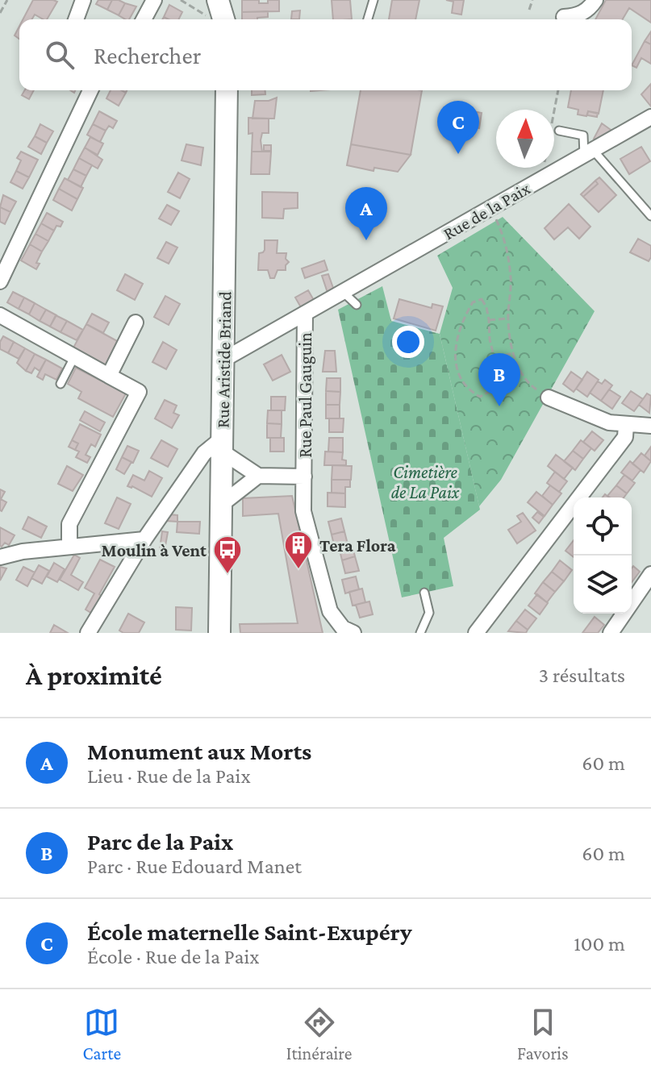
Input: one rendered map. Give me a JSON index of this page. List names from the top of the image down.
{
  "streets": {
    "main road": ["Rue Aristide Briand"],
    "street": ["Rue de la Paix", "Rue Paul Gauguin"]
  },
  "crossings": [
    ["Rue de la Paix", "Rue Aristide Briand"],
    ["Rue de la Paix", "Rue Paul Gauguin"]
  ],
  "parks": ["Cimetière de La Paix"],
  "places": {
    "building": ["Tera Flora"],
    "bus stop": ["Moulin à Vent"]
  },
  "north": "top",
  "page": {
    "search": "Rechercher",
    "pins": ["C", "A", "B"],
    "heading": ["À proximité", "3 résultats"],
    "list": [
      {
        "mark": "A",
        "name": "Monument aux Morts",
        "note": "Lieu · Rue de la Paix",
        "value": "60 m"
      },
      {
        "mark": "B",
        "name": "Parc de la Paix",
        "note": "Parc · Rue Edouard Manet",
        "value": "60 m"
      },
      {
        "mark": "C",
        "name": "École maternelle Saint-Exupéry",
        "note": "École · Rue de la Paix",
        "value": "100 m"
      }
    ],
    "nav": ["Carte", "Itinéraire", "Favoris"]
  }
}
